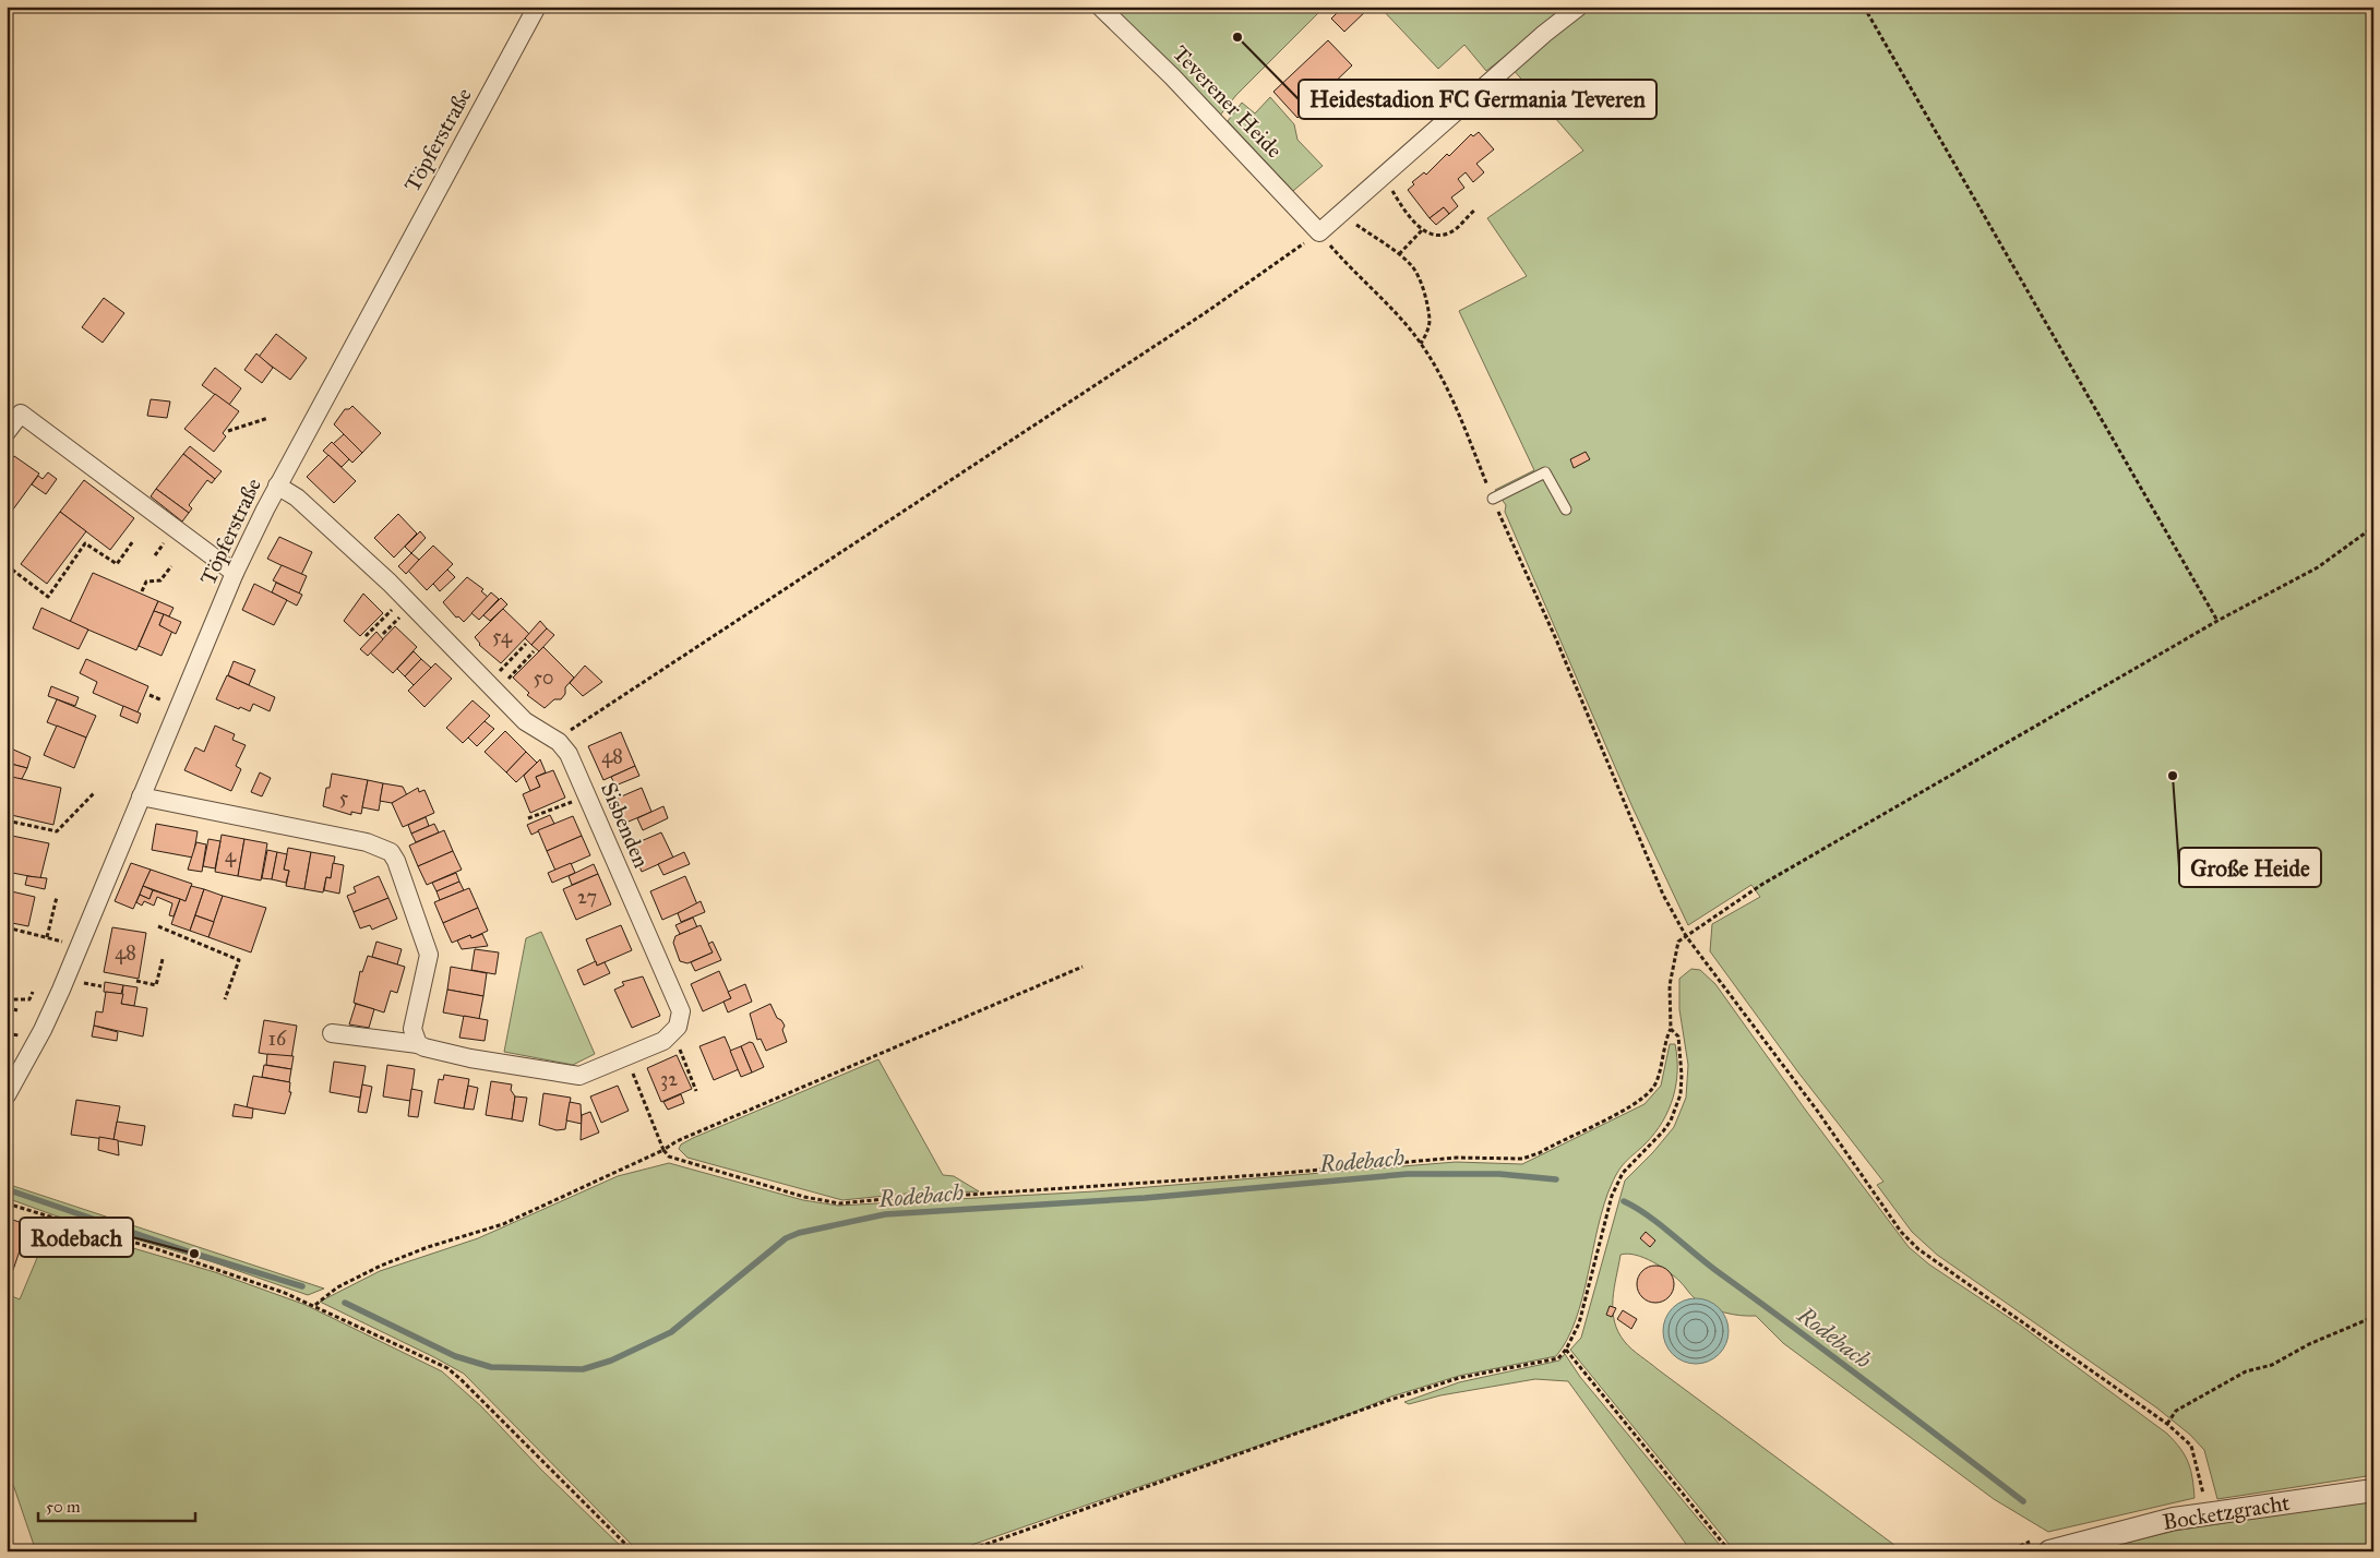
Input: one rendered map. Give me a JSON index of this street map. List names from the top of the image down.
{
  "streets": {
    "street": [
      "Teverener Heide",
      "Töpferstraße",
      "Sisbenden",
      "Bocketzgracht"
    ]
  },
  "crossings": [
    ["Töpferstraße", "Sisbenden"]
  ],
  "water": ["Rodebach"],
  "places": ["Heidestadion FC Germania Teveren", "Große Heide", "Rodebach"],
  "house_numbers": [
    "54",
    "50",
    "48",
    "5",
    "4",
    "27",
    "48",
    "16",
    "32"
  ],
  "scale_bar": "50 m"
}
